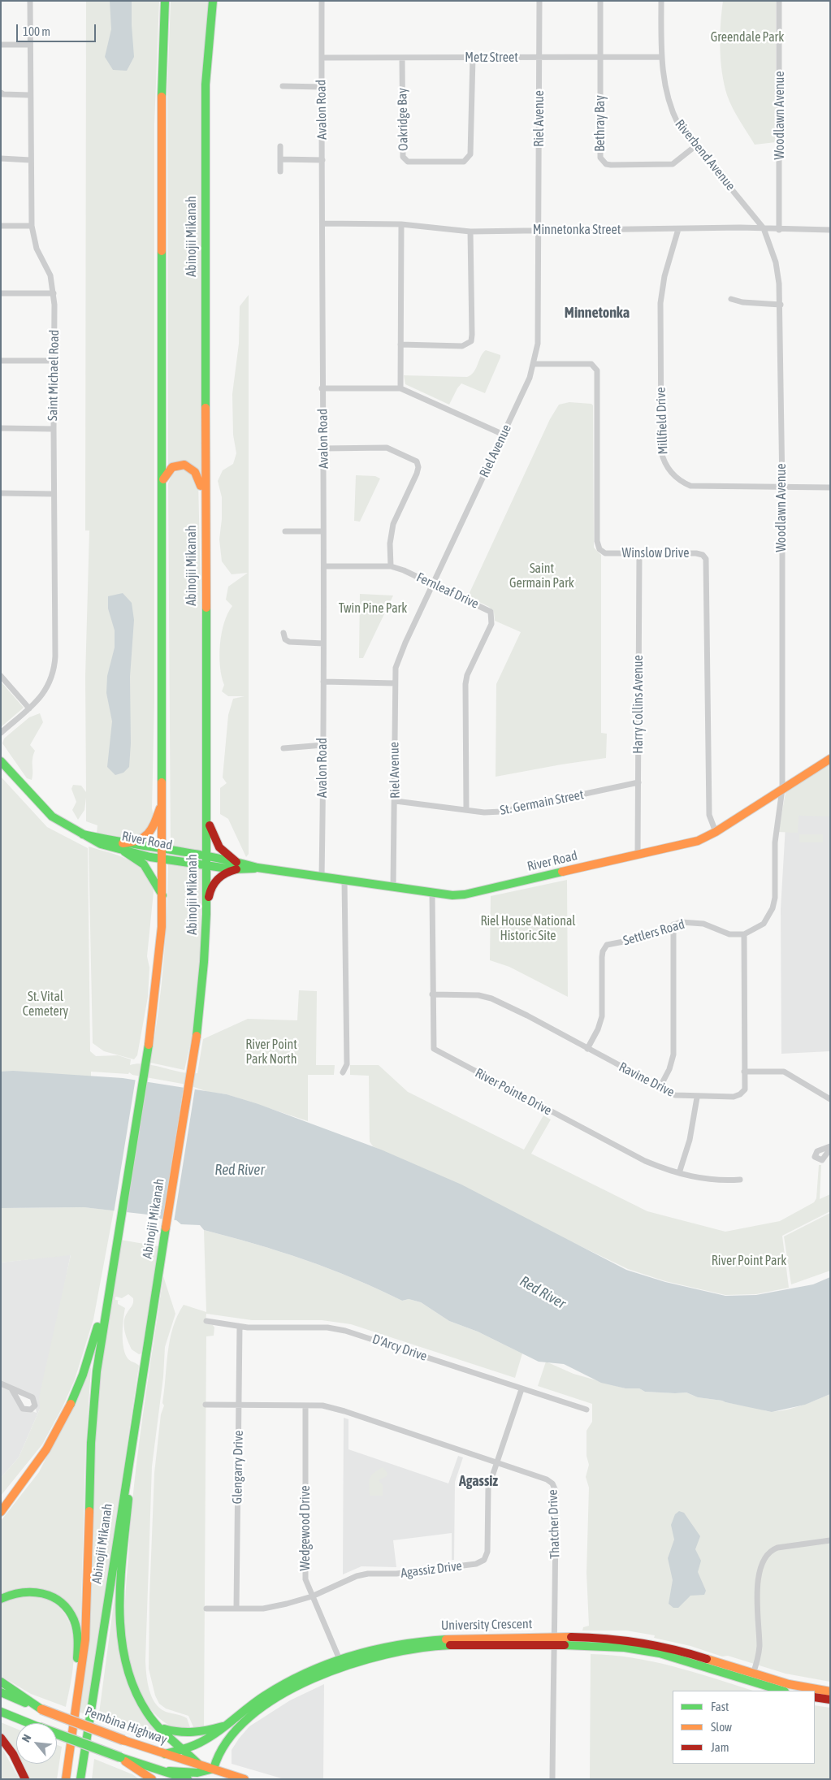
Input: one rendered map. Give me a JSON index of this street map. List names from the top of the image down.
{
  "streets": {
    "main road": [
      "Abinojii Mikanah",
      "River Road",
      "University Crescent",
      "Pembina Highway"
    ],
    "street": [
      "Metz Street",
      "Avalon Road",
      "Woodlawn Avenue",
      "Riel Avenue",
      "Oakridge Bay",
      "Bethray Bay",
      "Riverbend Avenue",
      "Minnetonka Street",
      "Saint Michael Road",
      "Millfield Drive",
      "Winslow Drive",
      "Fernleaf Drive",
      "Harry Collins Avenue",
      "St. Germain Street",
      "Settlers Road",
      "Ravine Drive",
      "River Pointe Drive",
      "D'Arcy Drive",
      "Glengarry Drive",
      "Thatcher Drive",
      "Wedgewood Drive",
      "Agassiz Drive"
    ]
  },
  "crossings": [
    ["Metz Street", "Avalon Road"],
    ["Metz Street", "Riel Avenue"],
    ["Metz Street", "Oakridge Bay"],
    ["Metz Street", "Bethray Bay"],
    ["Metz Street", "Riverbend Avenue"],
    ["Avalon Road", "Minnetonka Street"],
    ["Avalon Road", "Fernleaf Drive"],
    ["Avalon Road", "River Road"],
    ["Woodlawn Avenue", "Riverbend Avenue"],
    ["Woodlawn Avenue", "Minnetonka Street"],
    ["Woodlawn Avenue", "Millfield Drive"],
    ["Woodlawn Avenue", "River Road"],
    ["Riel Avenue", "Minnetonka Street"],
    ["Riel Avenue", "Winslow Drive"],
    ["Riel Avenue", "Fernleaf Drive"],
    ["Riel Avenue", "St. Germain Street"],
    ["Riel Avenue", "River Road"],
    ["Bethray Bay", "Riverbend Avenue"],
    ["Riverbend Avenue", "Minnetonka Street"],
    ["Minnetonka Street", "Millfield Drive"],
    ["Abinojii Mikanah", "River Road"],
    ["Winslow Drive", "Harry Collins Avenue"],
    ["Winslow Drive", "River Road"],
    ["Fernleaf Drive", "St. Germain Street"],
    ["Harry Collins Avenue", "St. Germain Street"],
    ["Harry Collins Avenue", "River Road"],
    ["River Road", "River Pointe Drive"],
    ["Settlers Road", "Ravine Drive"],
    ["Ravine Drive", "River Pointe Drive"],
    ["D'Arcy Drive", "Glengarry Drive"],
    ["D'Arcy Drive", "Agassiz Drive"],
    ["Glengarry Drive", "Thatcher Drive"],
    ["Glengarry Drive", "Agassiz Drive"],
    ["Thatcher Drive", "Wedgewood Drive"],
    ["Thatcher Drive", "Agassiz Drive"],
    ["Thatcher Drive", "University Crescent"],
    ["Wedgewood Drive", "Agassiz Drive"],
    ["Wedgewood Drive", "University Crescent"],
    ["University Crescent", "Pembina Highway"]
  ],
  "districts": ["Minnetonka", "Agassiz"],
  "water": ["Red River"],
  "parks": [
    "Greendale Park",
    "Saint Germain Park",
    "Twin Pine Park",
    "Riel House National Historic Site",
    "St. Vital Cemetery",
    "River Point Park North",
    "River Point Park"
  ],
  "legend": ["Fast", "Slow", "Jam"],
  "scale_bar": "100 m",
  "north": "top left"
}
